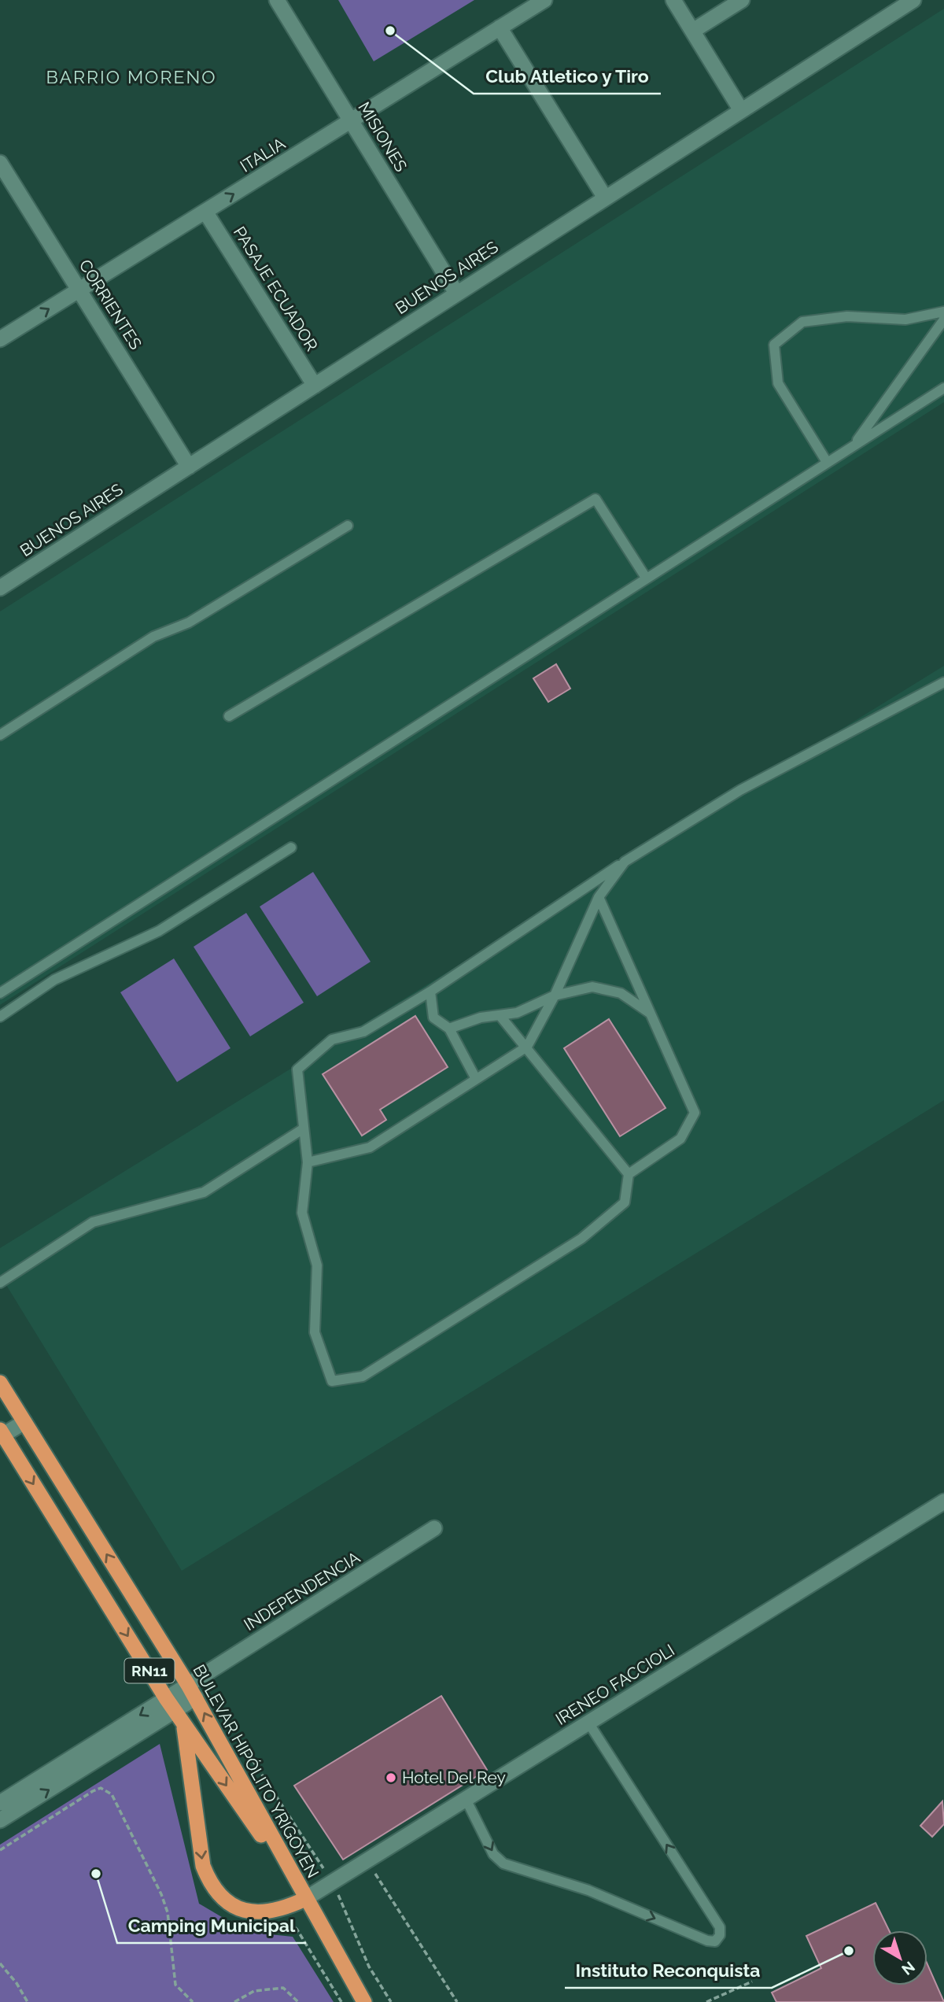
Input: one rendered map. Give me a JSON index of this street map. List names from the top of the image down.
{
  "streets": {
    "highway": ["RN11", "BULEVAR HIPÓLITO YRIGOYEN"],
    "street": [
      "MISIONES",
      "ITALIA",
      "BUENOS AIRES",
      "PASAJE ECUADOR",
      "CORRIENTES",
      "INDEPENDENCIA",
      "IRENEO FACCIOLI"
    ]
  },
  "crossings": [
    ["MISIONES", "ITALIA"],
    ["MISIONES", "BUENOS AIRES"],
    ["ITALIA", "PASAJE ECUADOR"],
    ["ITALIA", "CORRIENTES"],
    ["BUENOS AIRES", "PASAJE ECUADOR"],
    ["BUENOS AIRES", "CORRIENTES"],
    ["INDEPENDENCIA", "BULEVAR HIPÓLITO YRIGOYEN"],
    ["RN11", "IRENEO FACCIOLI"],
    ["RN11", "BULEVAR HIPÓLITO YRIGOYEN"],
    ["IRENEO FACCIOLI", "BULEVAR HIPÓLITO YRIGOYEN"]
  ],
  "one_way": ["ITALIA"],
  "districts": ["BARRIO MORENO"],
  "places": [
    "Club Atletico y Tiro",
    "Hotel Del Rey",
    "Camping Municipal",
    "Instituto Reconquista"
  ],
  "north": "bottom right"
}
